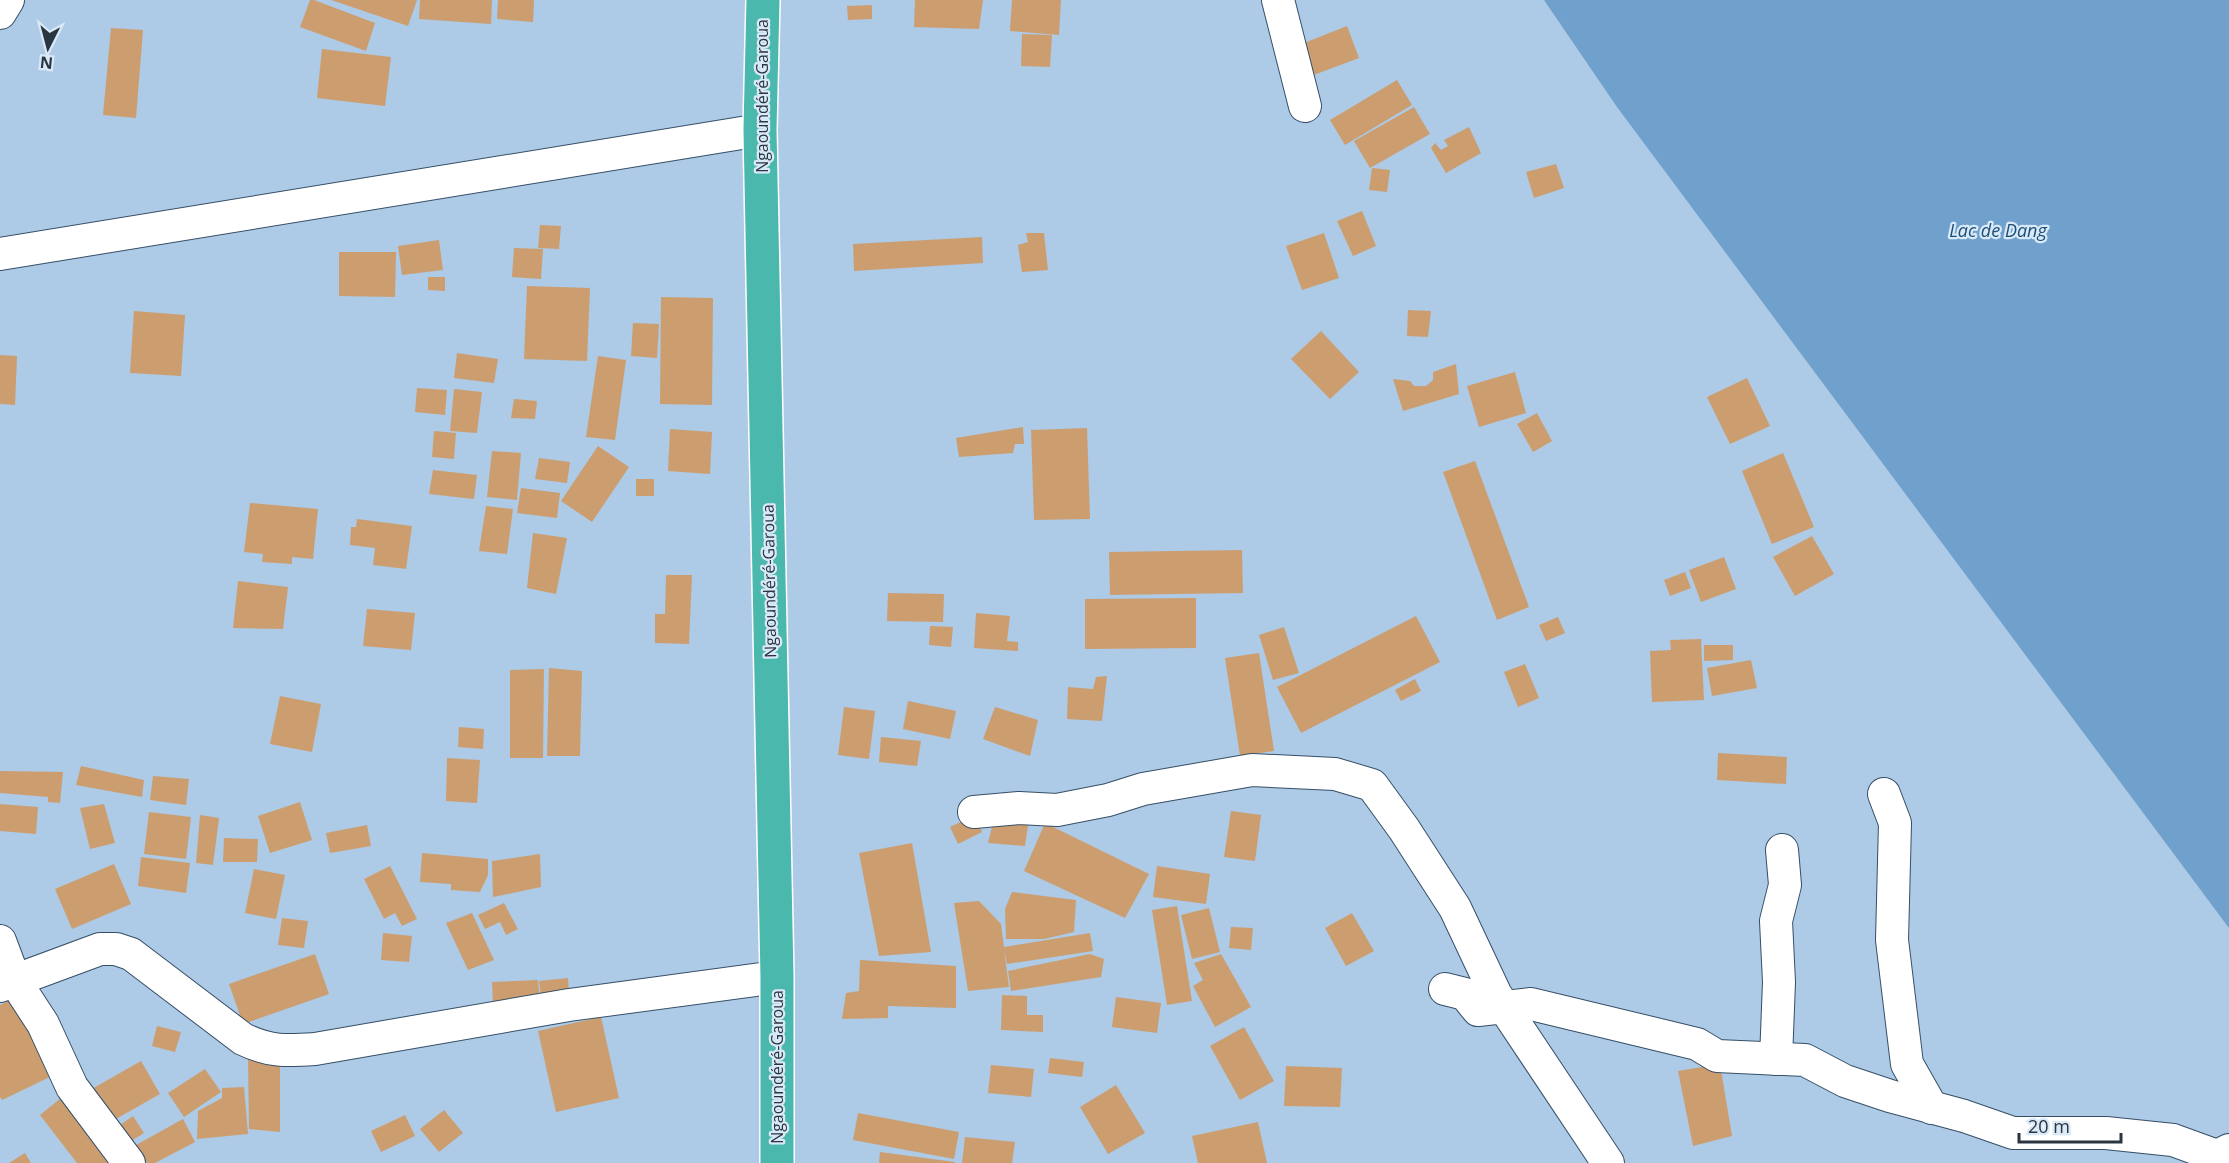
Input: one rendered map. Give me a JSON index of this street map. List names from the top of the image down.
{
  "streets": {
    "highway": ["Ngaoundéré-Garoua"]
  },
  "water": ["Lac de Dang"],
  "scale_bar": "20 m",
  "north": "bottom"
}
